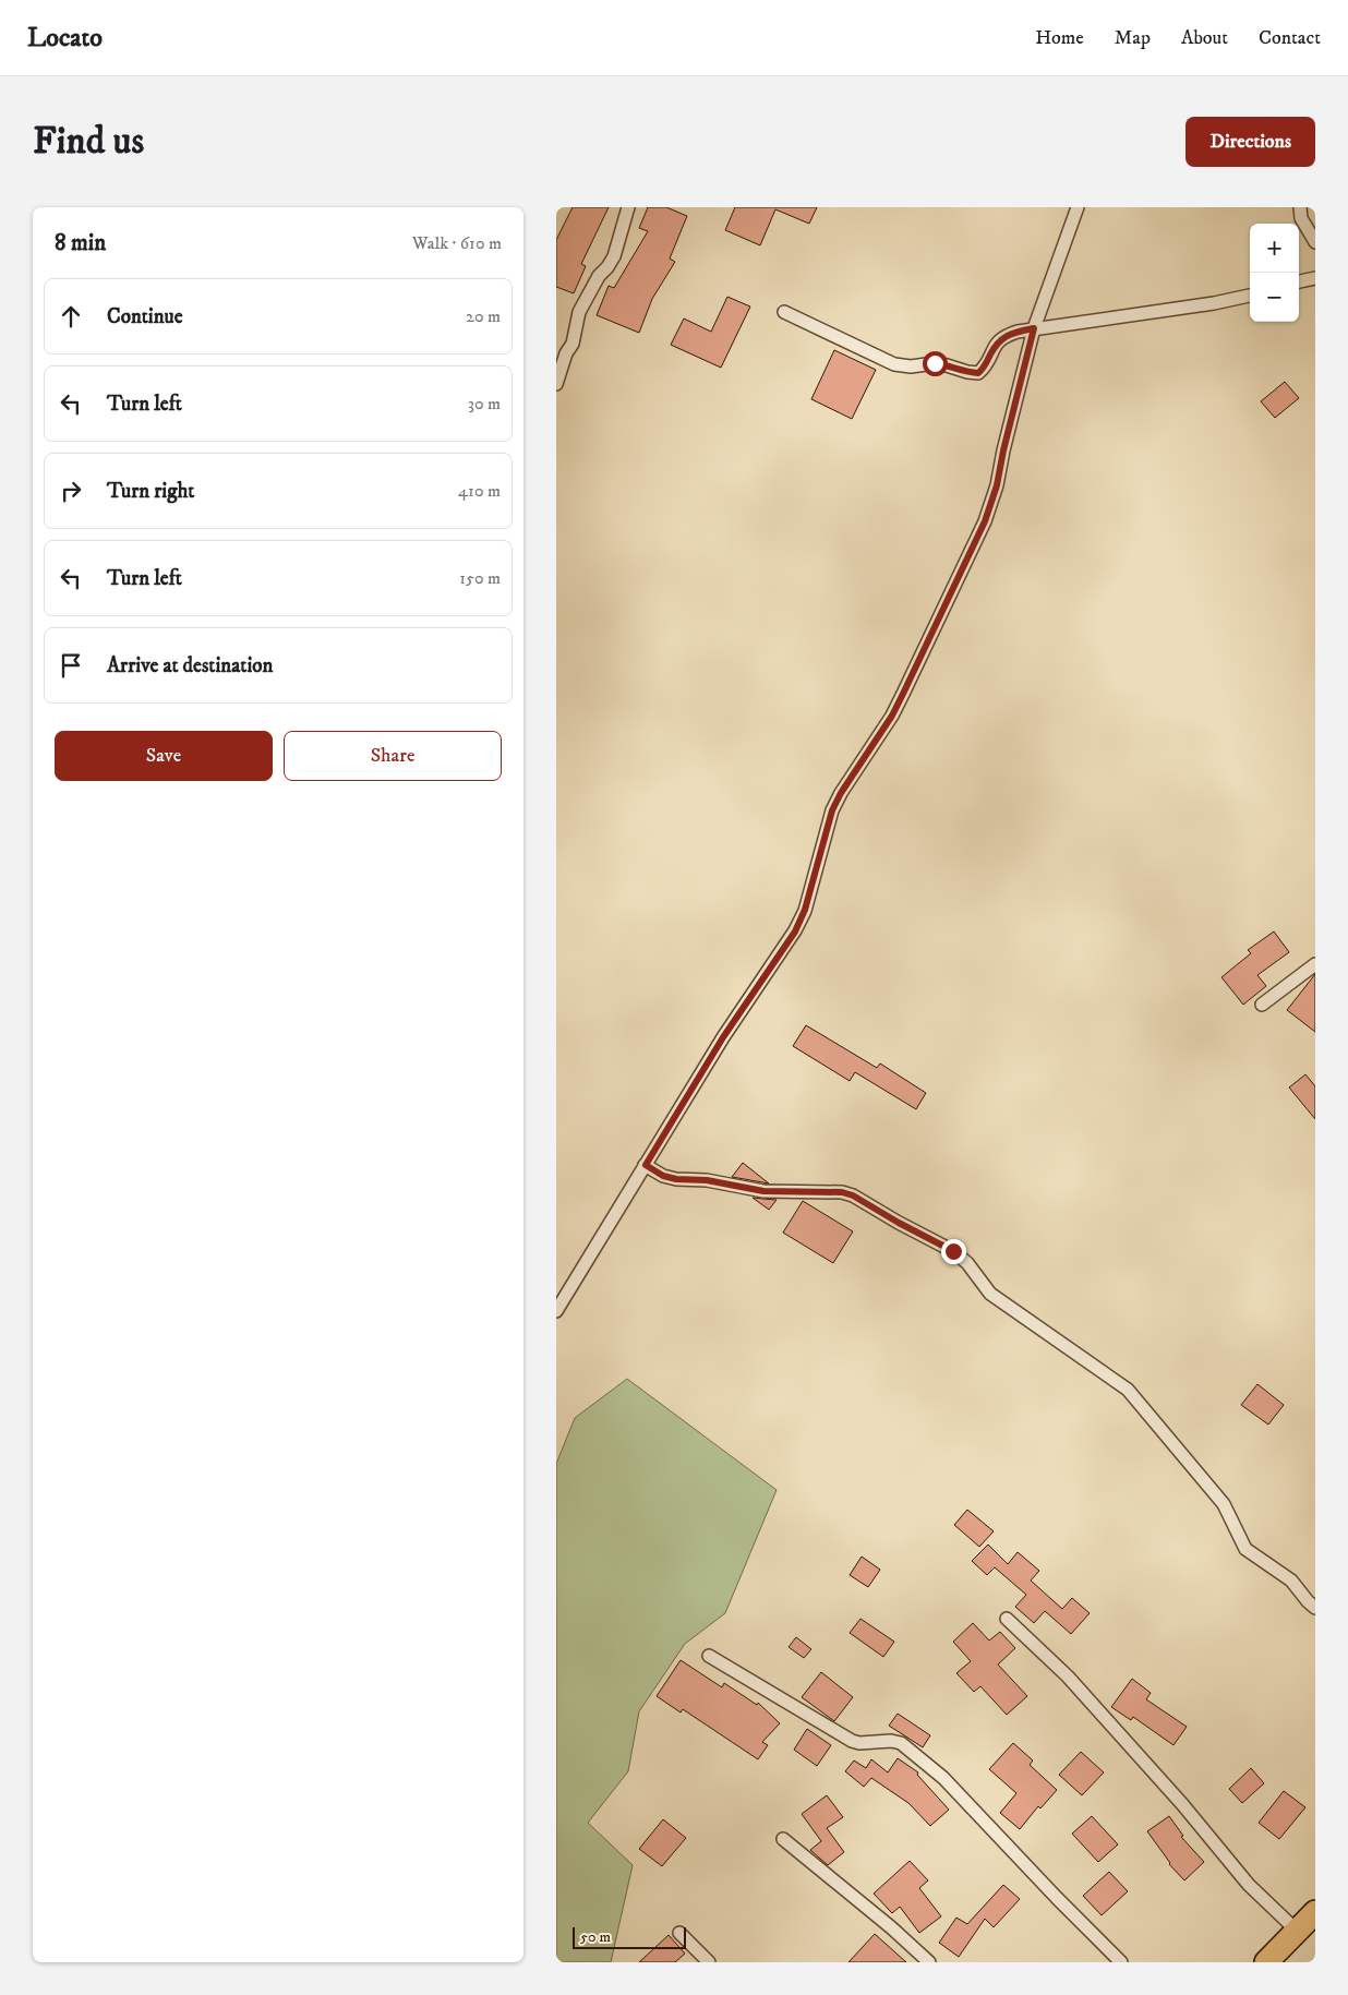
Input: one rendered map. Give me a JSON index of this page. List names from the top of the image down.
{
  "scale_bar": "50 m",
  "page": {
    "header": "Locato",
    "nav": [
      "Home",
      "Map",
      "About",
      "Contact"
    ],
    "buttons": [
      "Directions",
      ["Save", "Share"]
    ],
    "title": "Find us",
    "heading": ["8 min", "Walk · 610 m"],
    "map_buttons": ["+", "−"],
    "list": [
      ["Continue", "20 m"],
      ["Turn left", "30 m"],
      ["Turn right", "410 m"],
      ["Turn left", "150 m"],
      "Arrive at destination"
    ],
    "scale": "50 m"
  }
}
